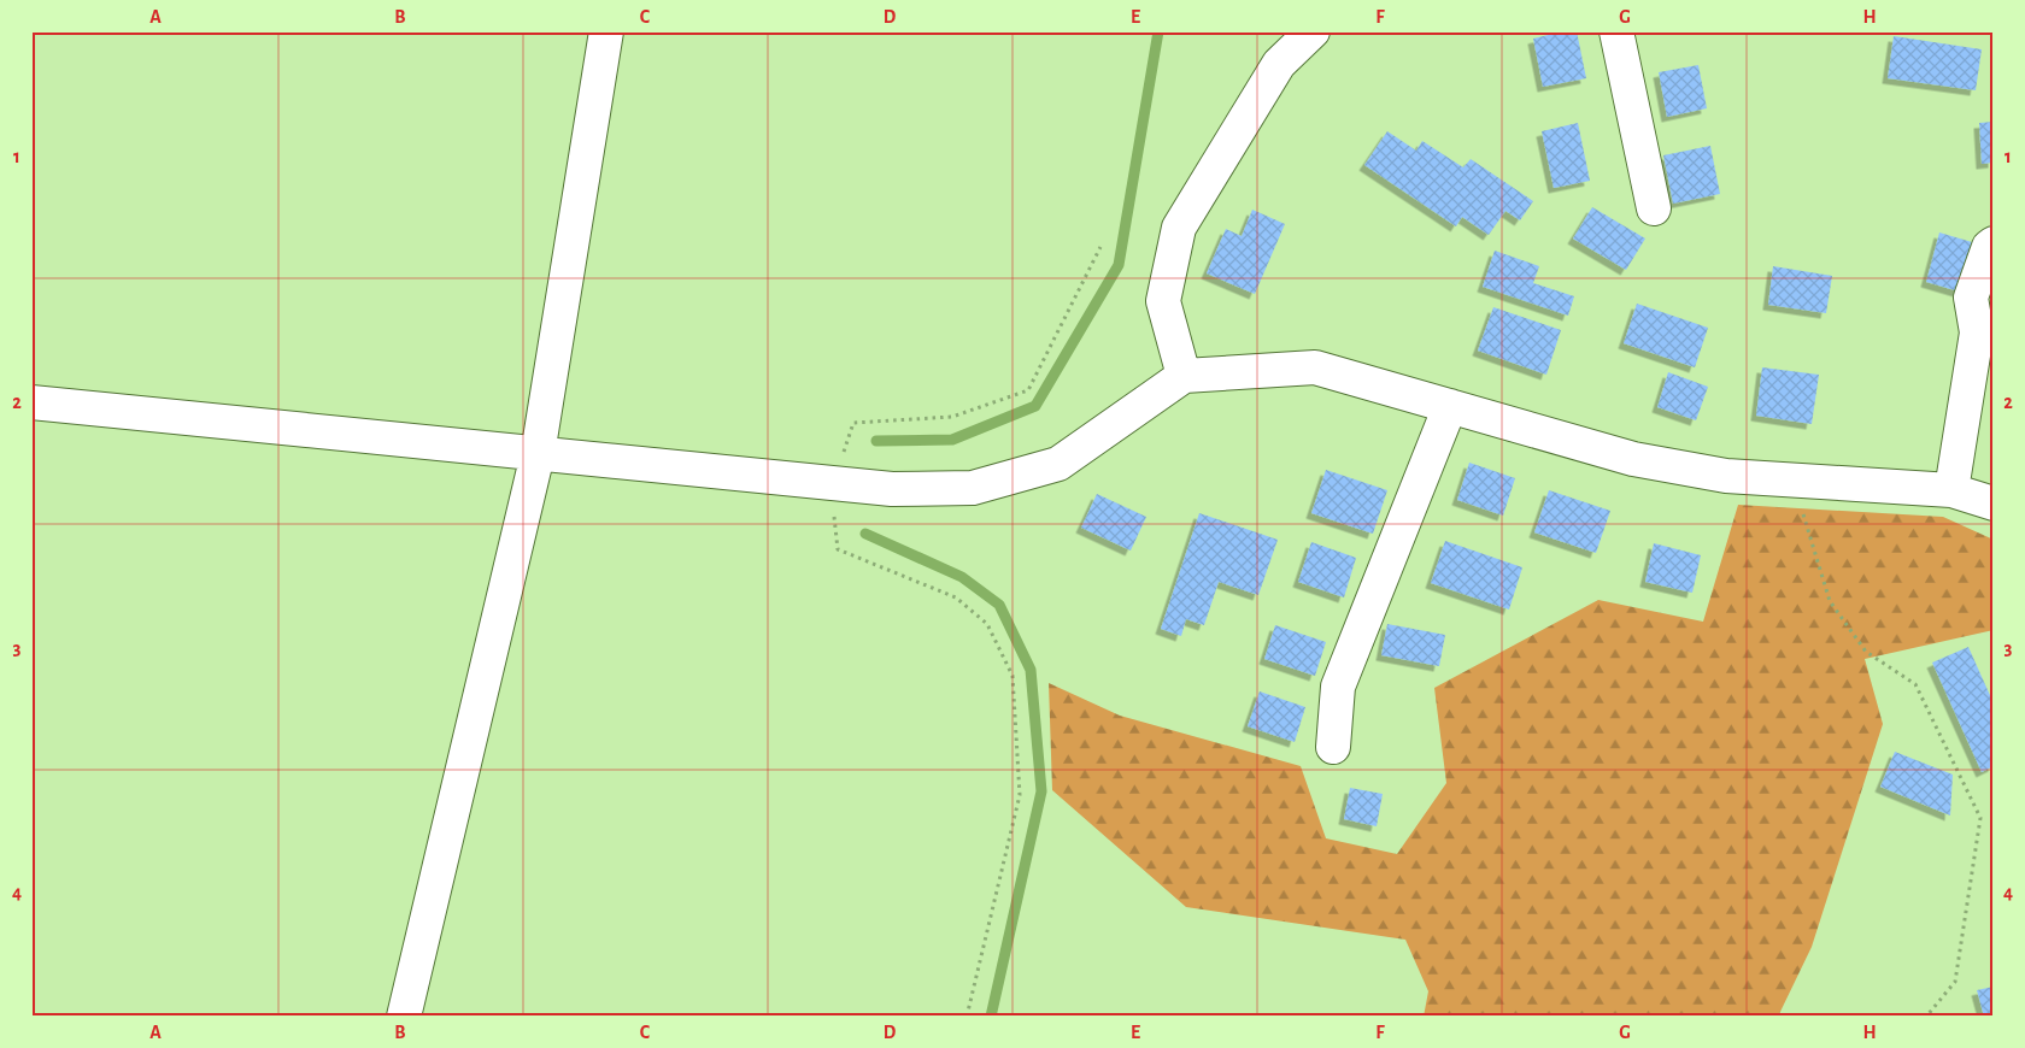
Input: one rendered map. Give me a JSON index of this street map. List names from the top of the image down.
{
  "grid": {
    "columns": [
      "A",
      "B",
      "C",
      "D",
      "E",
      "F",
      "G",
      "H"
    ],
    "rows": [
      "1",
      "2",
      "3",
      "4"
    ]
  }
}
